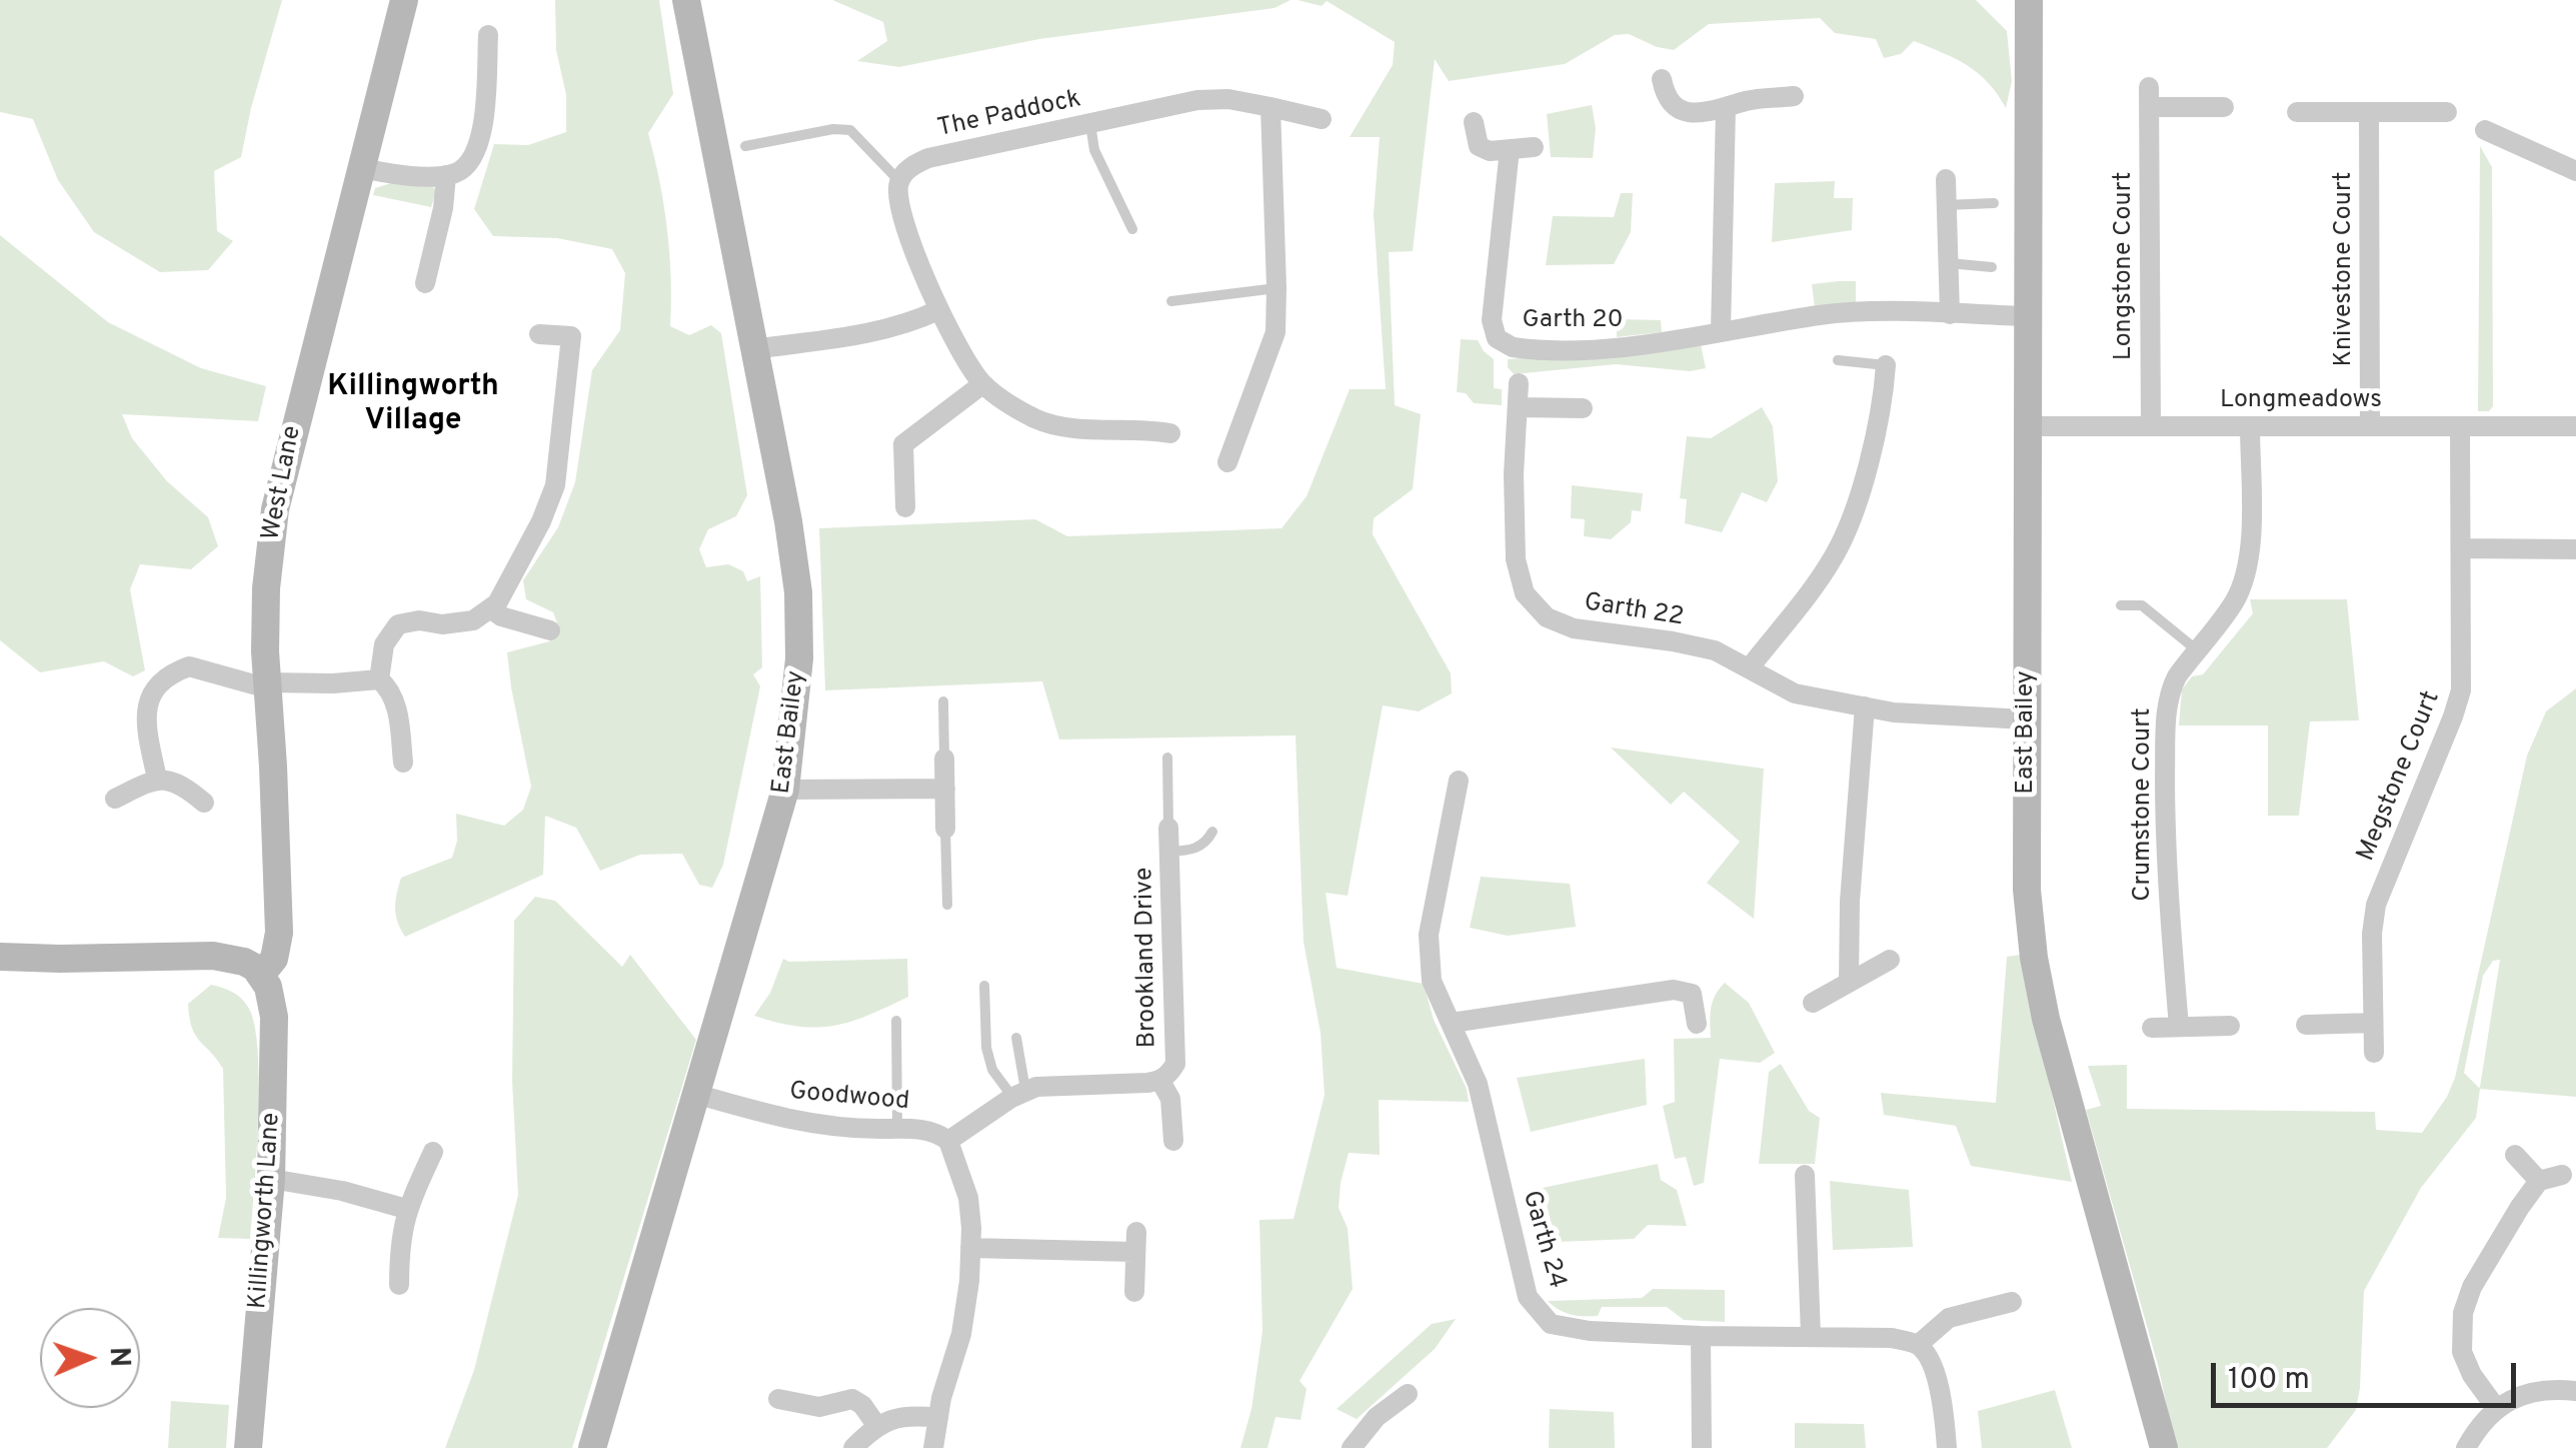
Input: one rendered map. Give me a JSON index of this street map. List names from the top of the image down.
{
  "streets": {
    "street": [
      "The Paddock",
      "Longstone Court",
      "Knivestone Court",
      "Garth 20",
      "Longmeadows",
      "West Lane",
      "Garth 22",
      "East Bailey",
      "Megstone Court",
      "Crumstone Court",
      "Brookland Drive",
      "Goodwood",
      "Killingworth Lane",
      "Garth 24"
    ]
  },
  "crossings": [
    ["Longstone Court", "Longmeadows"],
    ["Knivestone Court", "Longmeadows"],
    ["Garth 20", "East Bailey"],
    ["Longmeadows", "East Bailey"],
    ["Longmeadows", "Megstone Court"],
    ["Longmeadows", "Crumstone Court"],
    ["West Lane", "Killingworth Lane"],
    ["Garth 22", "East Bailey"],
    ["East Bailey", "Goodwood"],
    ["Brookland Drive", "Goodwood"]
  ],
  "districts": ["Killingworth Village"],
  "scale_bar": "100 m",
  "north": "right"
}
